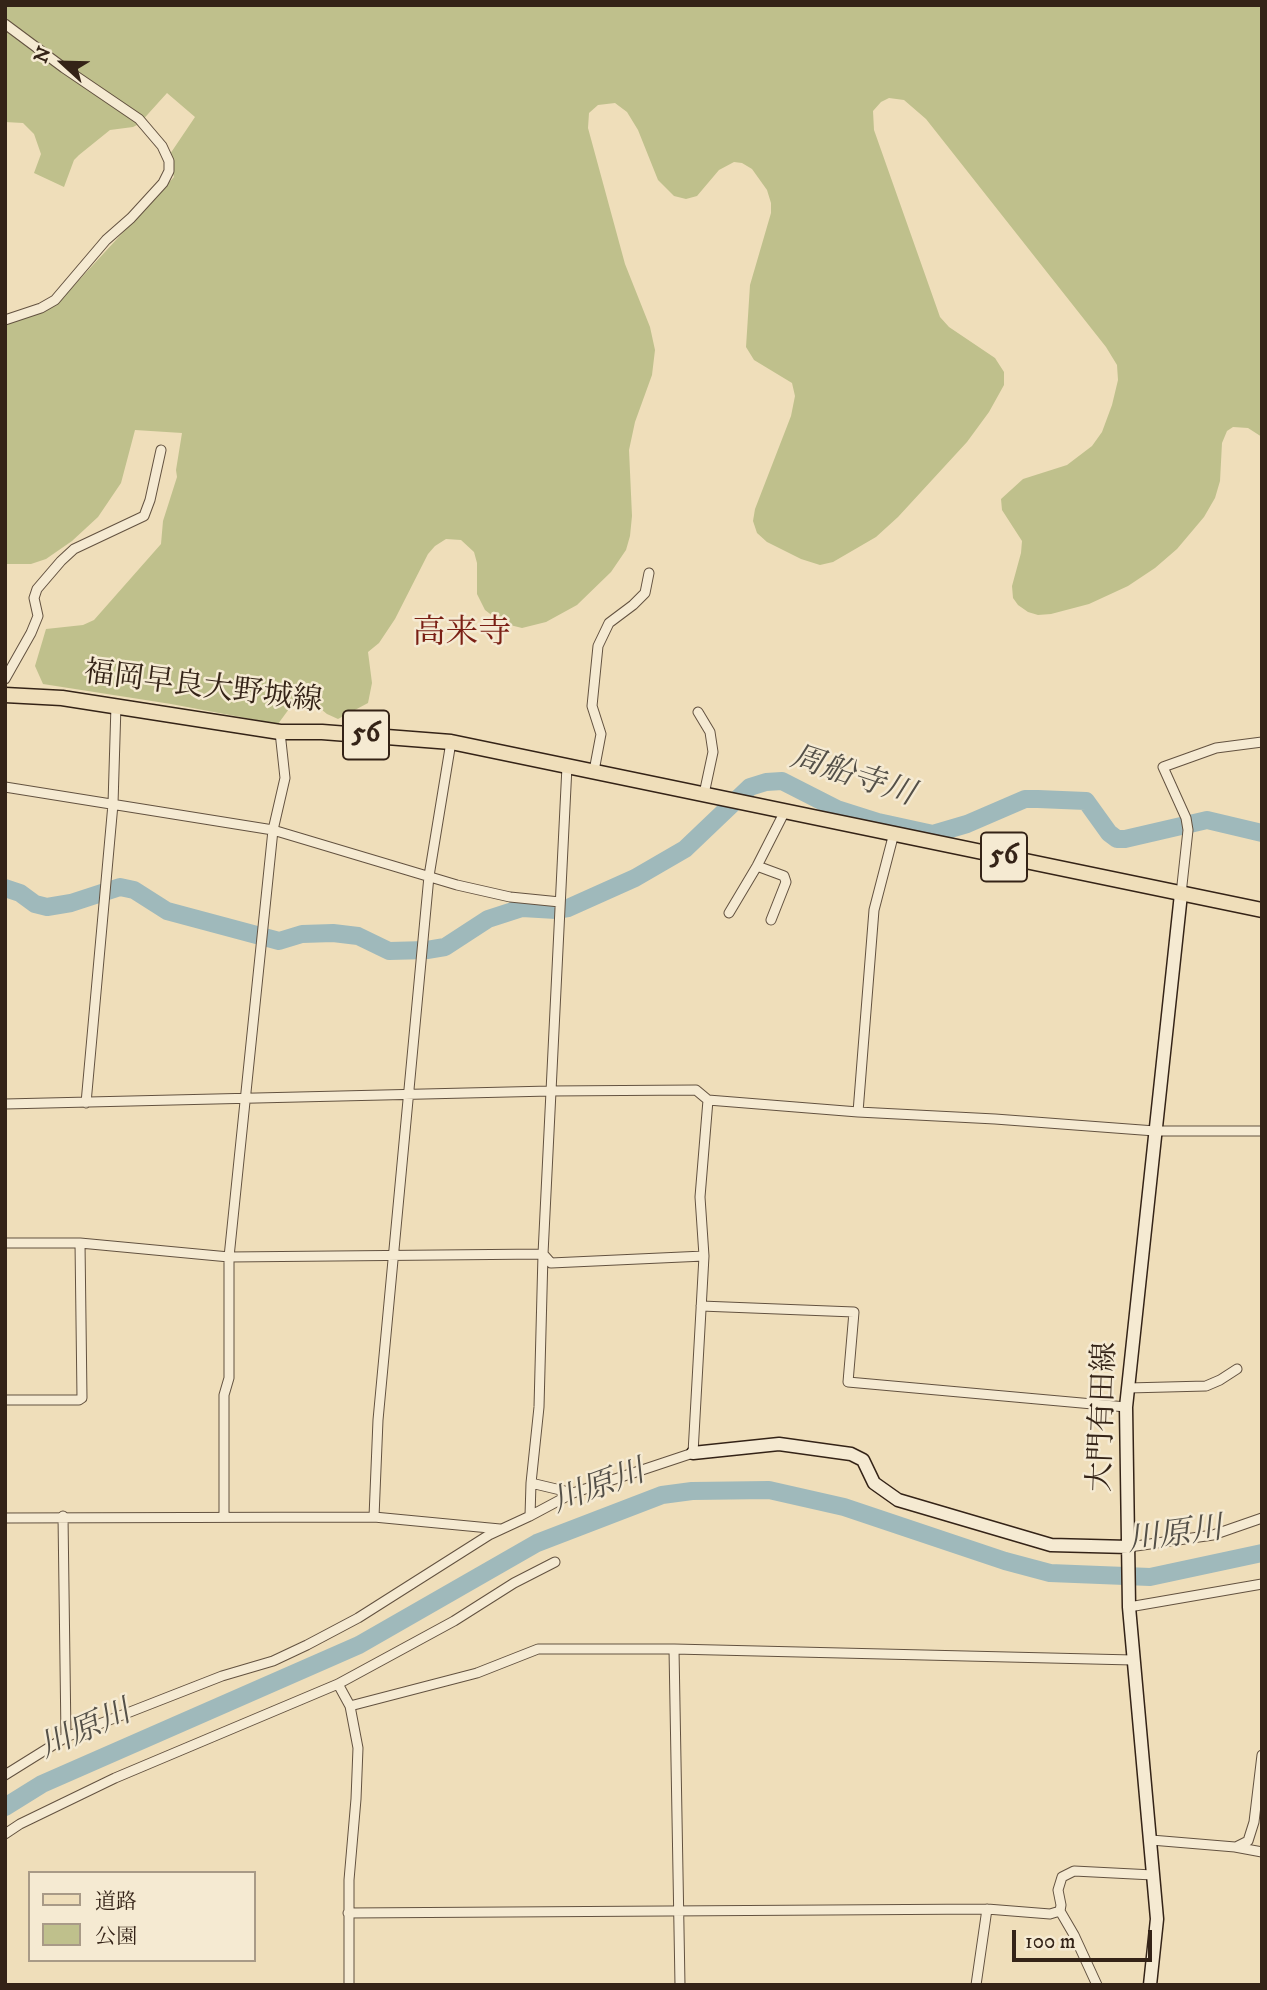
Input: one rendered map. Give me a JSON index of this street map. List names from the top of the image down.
{
  "streets": {
    "main road": ["福岡早良大野城線", "56", "大門有田線"]
  },
  "crossings": [
    ["福岡早良大野城線", "56"],
    ["56", "大門有田線"]
  ],
  "districts": ["高来寺"],
  "water": ["周船寺川", "川原川"],
  "legend": ["道路", "公園"],
  "scale_bar": "100 m",
  "north": "left"
}
